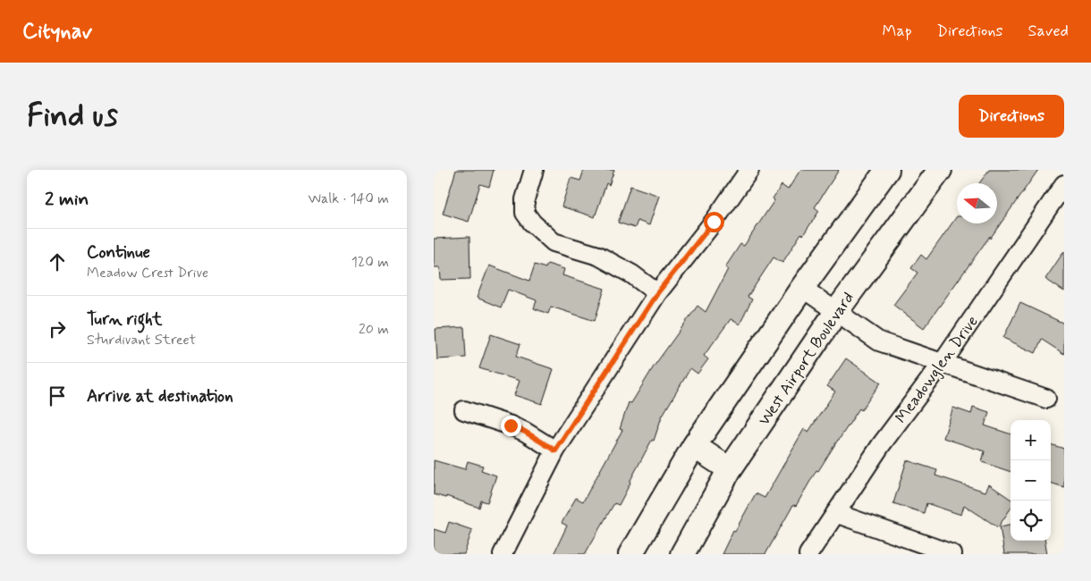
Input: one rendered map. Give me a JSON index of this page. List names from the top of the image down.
{
  "streets": {
    "main road": ["West Airport Boulevard"],
    "street": ["Meadowglen Drive"]
  },
  "north": "left",
  "page": {
    "header": "Citynav",
    "nav": ["Map", "Directions", "Saved"],
    "buttons": "Directions",
    "title": "Find us",
    "heading": ["2 min", "Walk · 140 m"],
    "list": [
      ["Continue", "Meadow Crest Drive", "120 m"],
      ["Turn right", "Sturdivant Street", "20 m"],
      "Arrive at destination"
    ],
    "map_buttons": ["+", "−"]
  }
}
